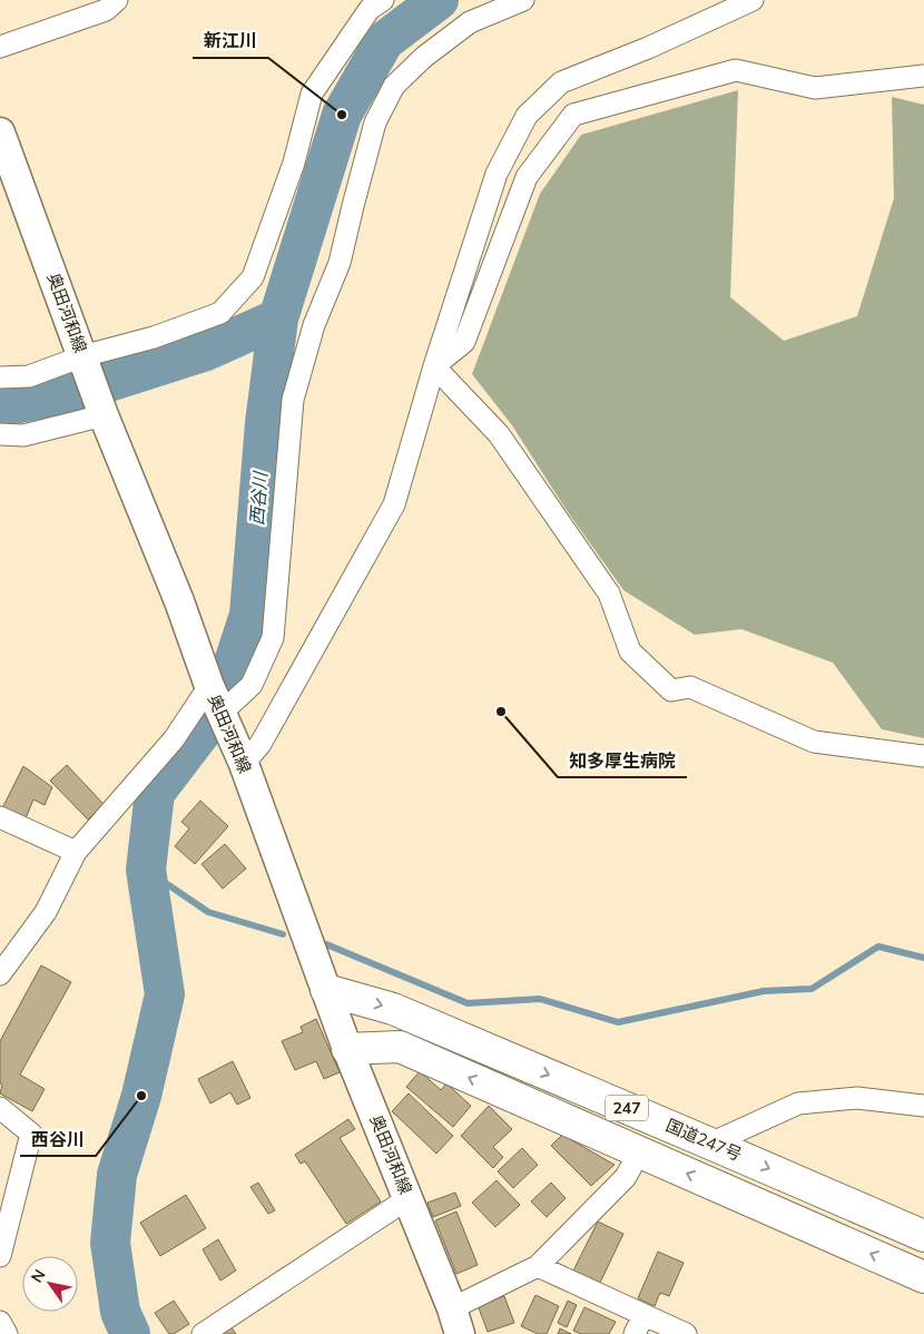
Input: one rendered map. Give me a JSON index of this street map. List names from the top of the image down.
{
  "streets": {
    "highway": ["247", "国道247号"],
    "main road": ["奥田河和線"]
  },
  "crossings": [
    ["奥田河和線", "247"],
    ["奥田河和線", "国道247号"]
  ],
  "water": ["西谷川"],
  "places": ["新江川", "知多厚生病院", "西谷川"],
  "north": "top left"
}
